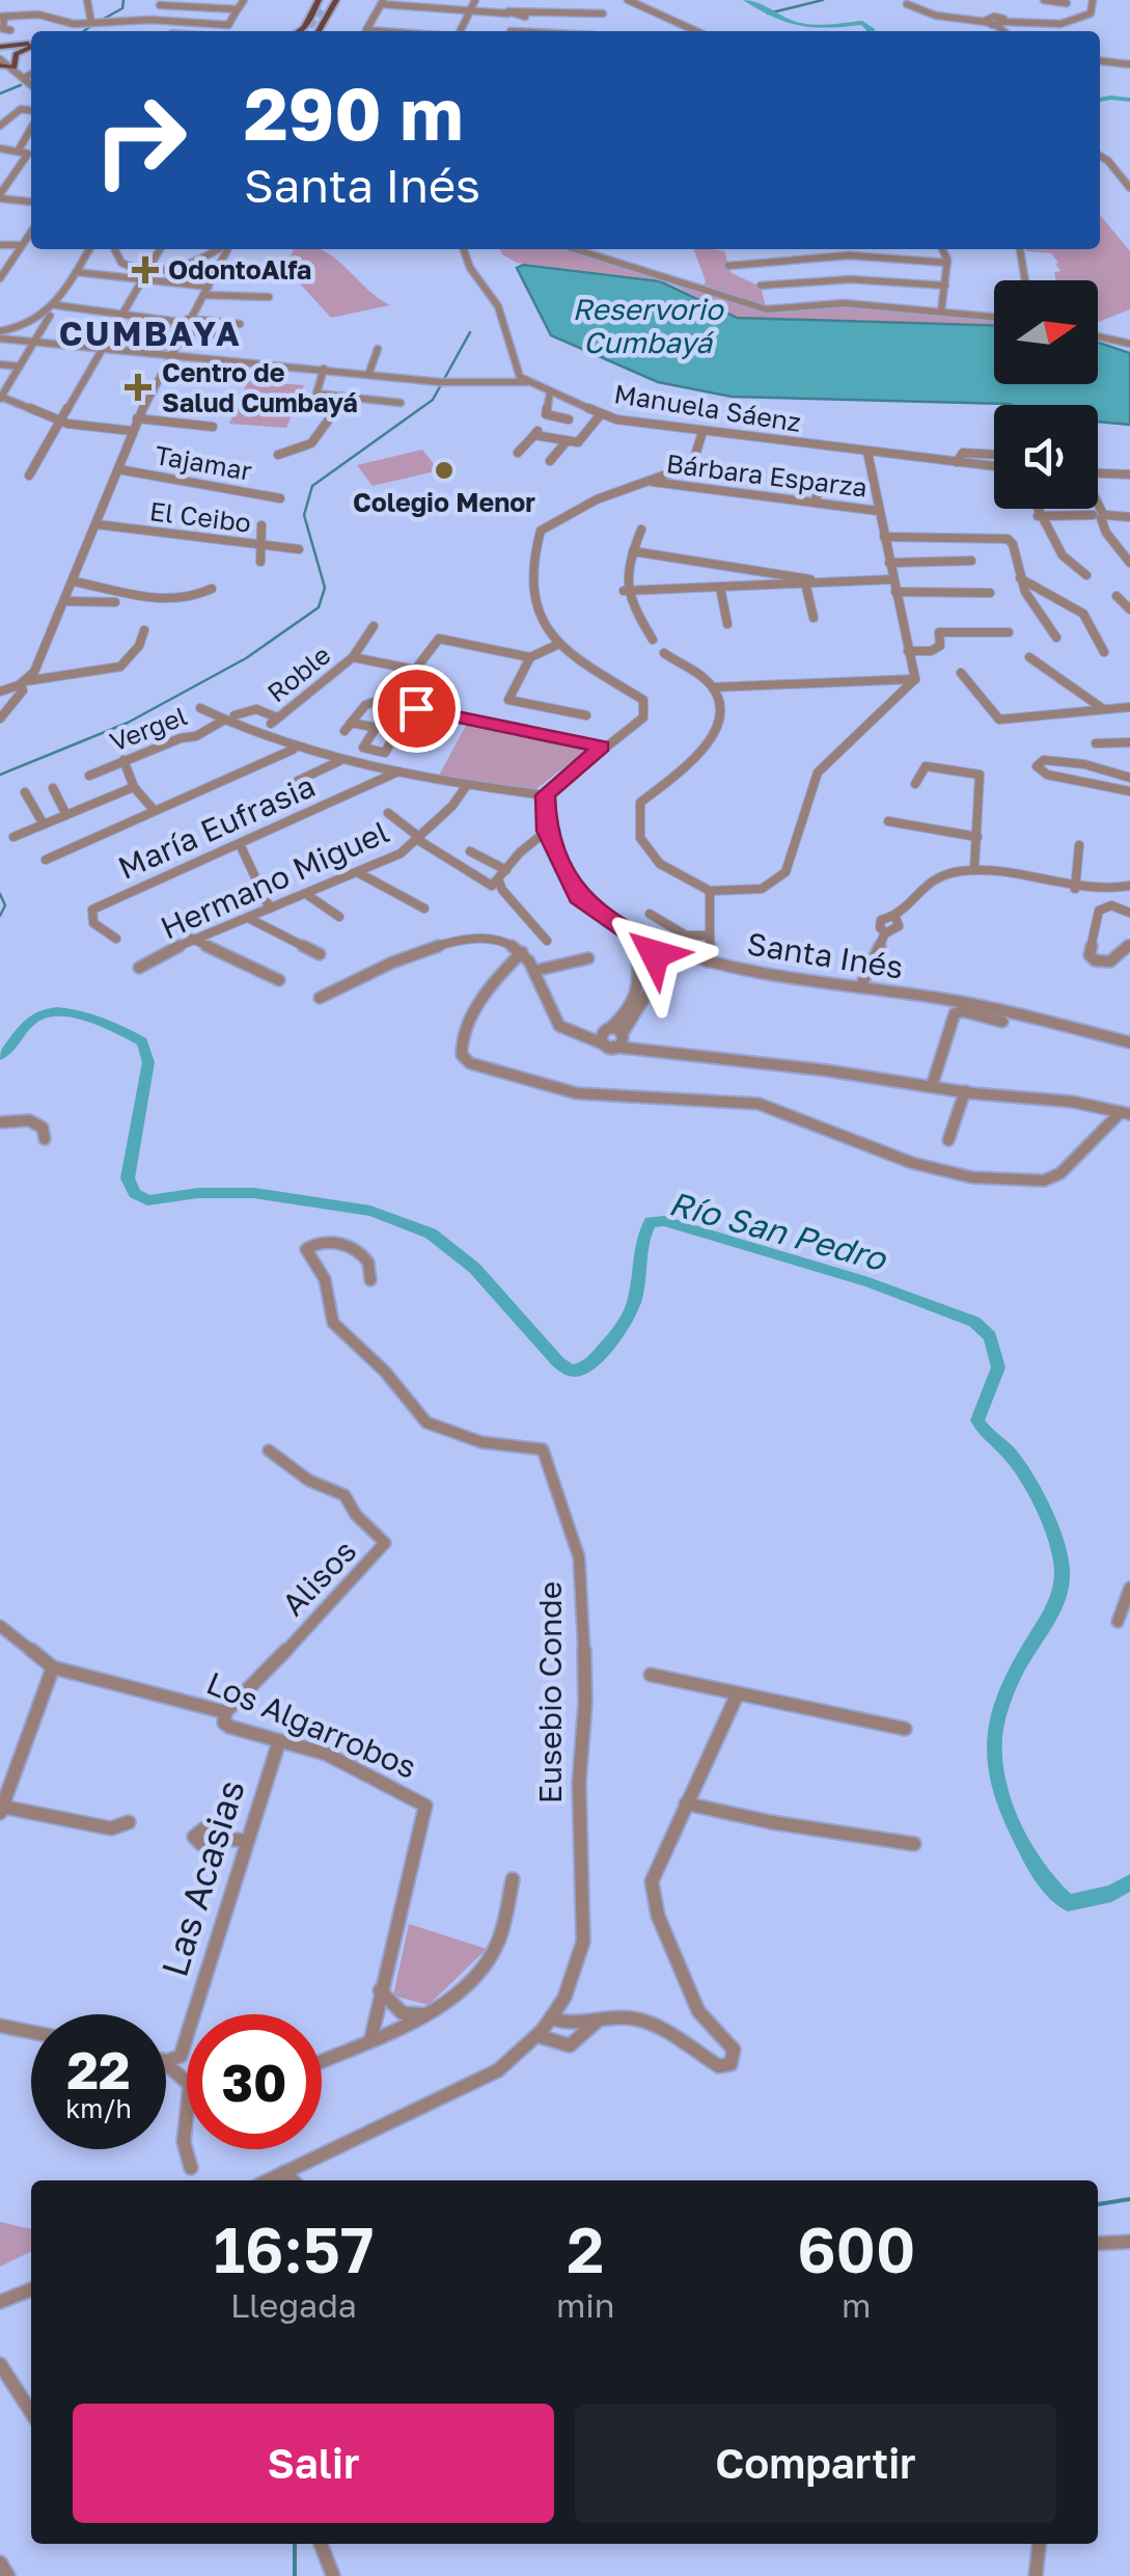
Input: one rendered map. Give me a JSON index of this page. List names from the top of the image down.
{
  "streets": {
    "street": [
      "Manuela Sáenz",
      "Tajamar",
      "Bárbara Esparza",
      "El Ceibo",
      "Roble",
      "Vergel",
      "María Eufrasia",
      "Hermano Miguel",
      "Santa Inés",
      "Alisos",
      "Eusebio Conde",
      "Los Algarrobos",
      "Las Acasias"
    ]
  },
  "crossings": [
    ["Alisos", "Los Algarrobos"],
    ["Los Algarrobos", "Las Acasias"]
  ],
  "districts": ["CUMBAYA"],
  "water": ["Reservorio Cumbayá", "Río San Pedro"],
  "places": {
    "health": ["OdontoAlfa", "Centro de Salud Cumbayá"],
    "other": ["Colegio Menor"]
  },
  "north": "right",
  "page": {
    "turn": ["290 m", "Santa Inés"],
    "speed": "22 km/h",
    "limit": "30",
    "eta": [
      "16:57",
      "Llegada",
      "2",
      "min",
      "600",
      "m"
    ],
    "buttons": ["Salir", "Compartir"]
  }
}
